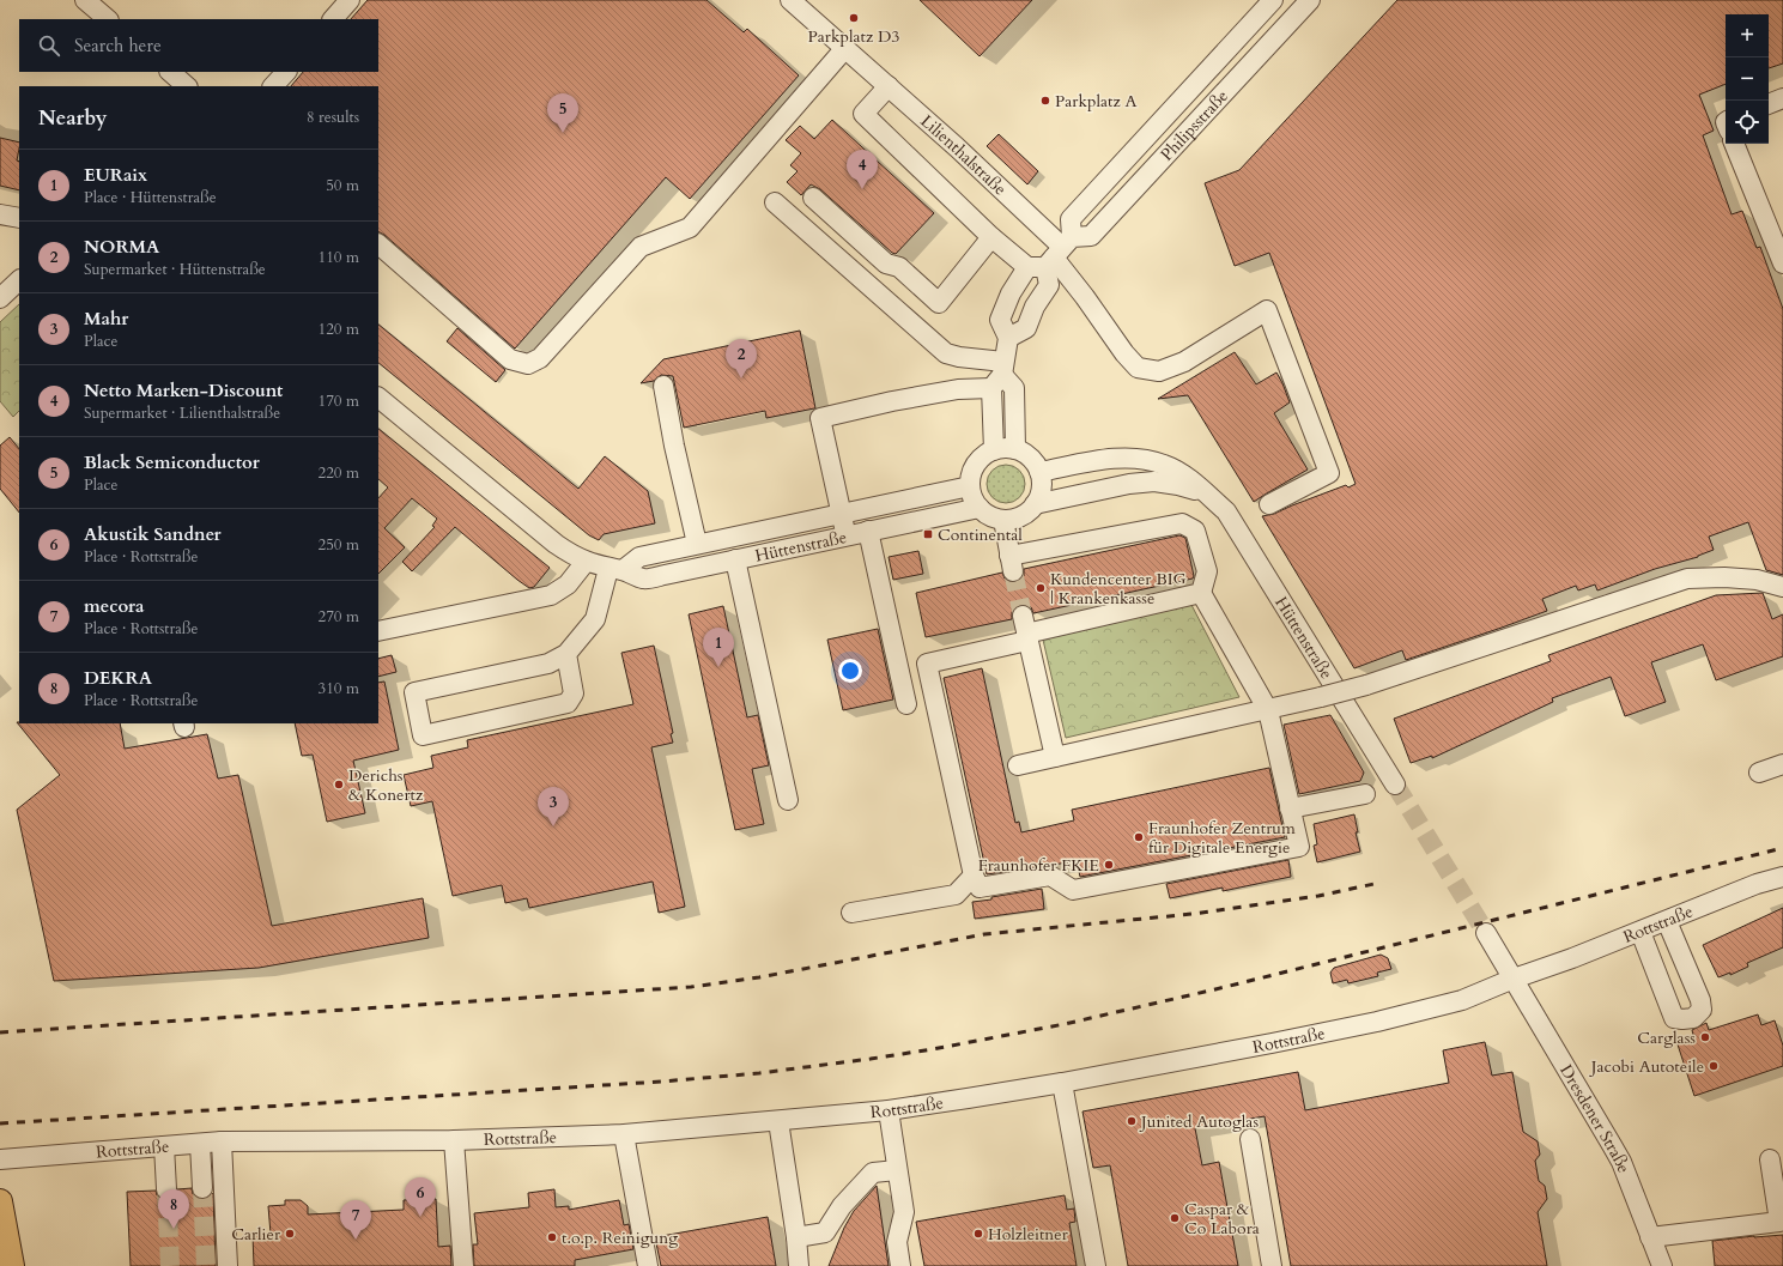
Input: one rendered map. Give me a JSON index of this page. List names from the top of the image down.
{
  "streets": {
    "street": [
      "Philipsstraße",
      "Lilienthalstraße",
      "Hüttenstraße",
      "Rottstraße",
      "Dresdener Straße"
    ]
  },
  "crossings": [
    ["Philipsstraße", "Lilienthalstraße"],
    ["Philipsstraße", "Hüttenstraße"],
    ["Rottstraße", "Dresdener Straße"]
  ],
  "places": {
    "other": [
      "Parkplatz D3",
      "Parkplatz A",
      "Kundencenter BIG | Krankenkasse",
      "Derichs & Konertz",
      "Fraunhofer Zentrum für Digitale Energie",
      "Fraunhofer FKIE",
      "Carglass",
      "Jacobi Autoteile",
      "Junited Autoglas",
      "Caspar & Co Labora",
      "Carlier",
      "Holzleitner",
      "t.o.p. Reinigung"
    ],
    "transit": ["Continental"]
  },
  "page": {
    "map_buttons": ["+", "−"],
    "search": "Search here",
    "heading": ["Nearby", "8 results"],
    "pins": [
      "5",
      "4",
      "2",
      "1",
      "3",
      "6",
      "8",
      "7"
    ],
    "list": [
      {
        "mark": "1",
        "name": "EURaix",
        "note": "Place · Hüttenstraße",
        "value": "50 m"
      },
      {
        "mark": "2",
        "name": "NORMA",
        "note": "Supermarket · Hüttenstraße",
        "value": "110 m"
      },
      {
        "mark": "3",
        "name": "Mahr",
        "note": "Place",
        "value": "120 m"
      },
      {
        "mark": "4",
        "name": "Netto Marken-Discount",
        "note": "Supermarket · Lilienthalstraße",
        "value": "170 m"
      },
      {
        "mark": "5",
        "name": "Black Semiconductor",
        "note": "Place",
        "value": "220 m"
      },
      {
        "mark": "6",
        "name": "Akustik Sandner",
        "note": "Place · Rottstraße",
        "value": "250 m"
      },
      {
        "mark": "7",
        "name": "mecora",
        "note": "Place · Rottstraße",
        "value": "270 m"
      },
      {
        "mark": "8",
        "name": "DEKRA",
        "note": "Place · Rottstraße",
        "value": "310 m"
      }
    ]
  }
}
